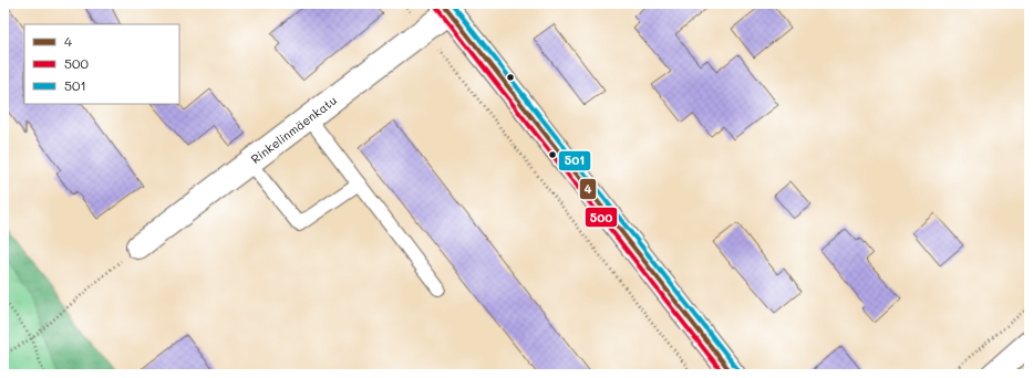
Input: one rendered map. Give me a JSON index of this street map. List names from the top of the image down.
{
  "streets": {
    "street": ["Rinkelinmäenkatu"]
  },
  "lines": ["transit line 4", "transit line 501", "transit line 500"],
  "legend": ["4", "500", "501"]
}
